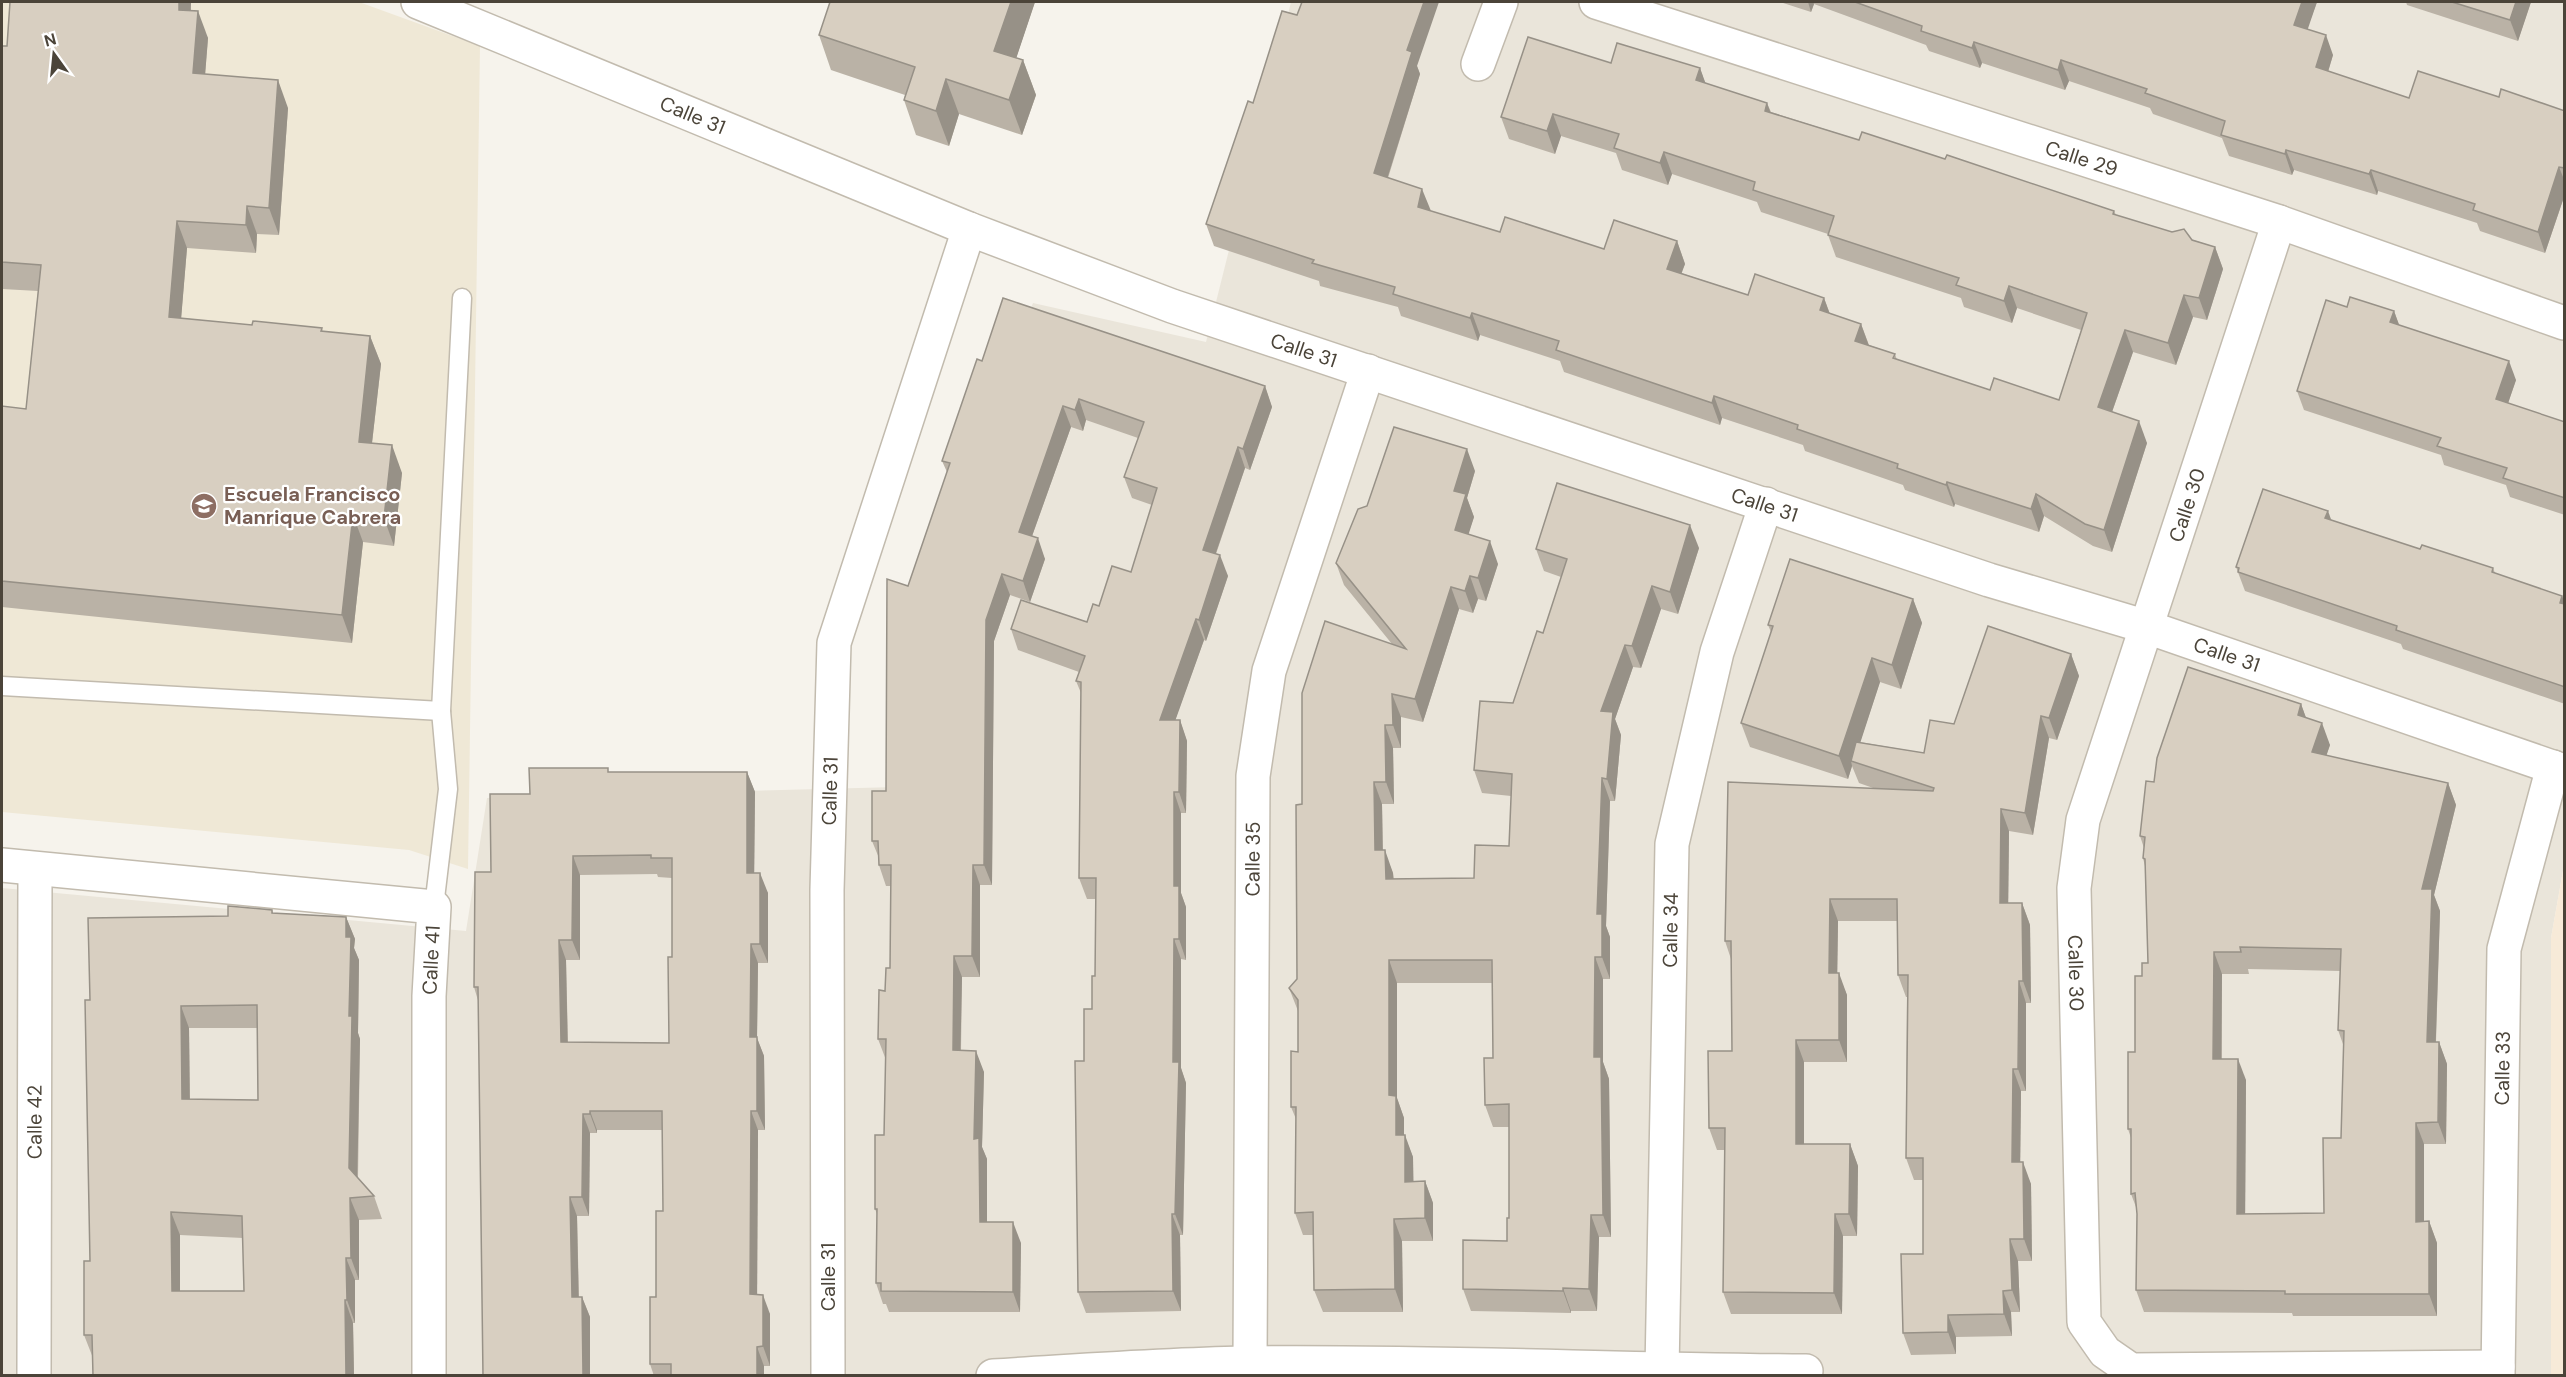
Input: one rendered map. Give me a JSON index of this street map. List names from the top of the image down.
{
  "streets": {
    "street": [
      "Calle 31",
      "Calle 29",
      "Calle 30",
      "Calle 35",
      "Calle 34",
      "Calle 41",
      "Calle 33",
      "Calle 42"
    ]
  },
  "crossings": [
    ["Calle 31", "Calle 30"],
    ["Calle 31", "Calle 35"],
    ["Calle 31", "Calle 34"],
    ["Calle 31", "Calle 33"],
    ["Calle 29", "Calle 30"],
    ["Calle 30", "Calle 33"],
    ["Calle 41", "Calle 42"]
  ],
  "places": {
    "school or university": ["Escuela Francisco Manrique Cabrera"]
  },
  "north": "top"
}
